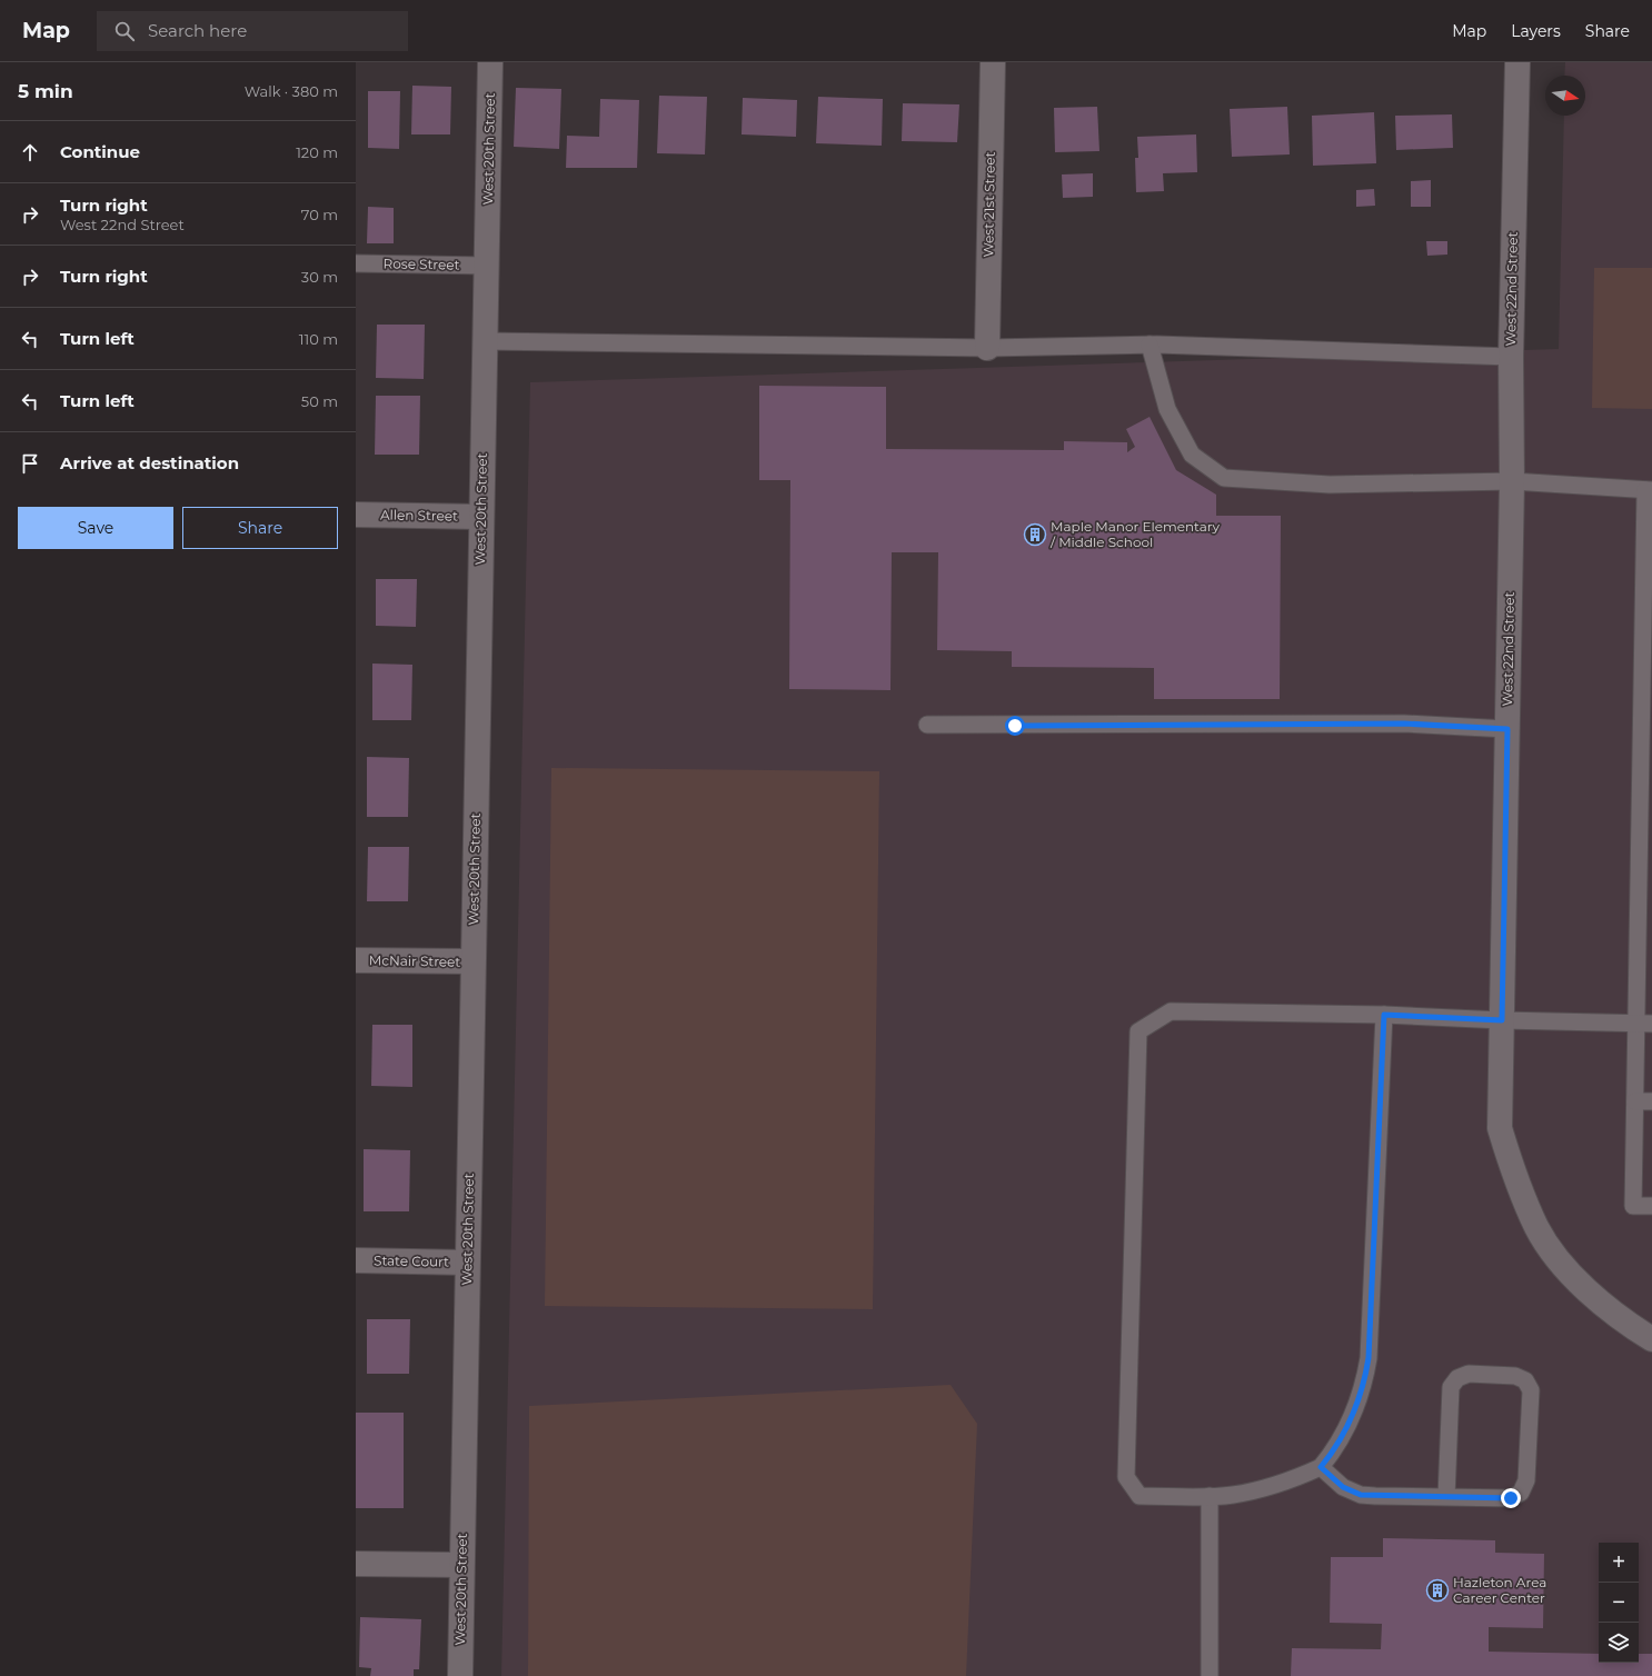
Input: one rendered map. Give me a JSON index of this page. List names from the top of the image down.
{
  "streets": {
    "street": [
      "West 20th Street",
      "West 21st Street",
      "West 22nd Street",
      "Allen Street",
      "McNair Street",
      "State Court"
    ],
    "lane": ["Rose Street"]
  },
  "crossings": [
    ["West 20th Street", "Rose Street"],
    ["West 20th Street", "Allen Street"],
    ["West 20th Street", "McNair Street"],
    ["West 20th Street", "State Court"]
  ],
  "places": {
    "building": ["Maple Manor Elementary / Middle School", "Hazleton Area Career Center"]
  },
  "north": "right",
  "page": {
    "header": "Map",
    "search": "Search here",
    "nav": ["Map", "Layers", "Share"],
    "heading": ["5 min", "Walk · 380 m"],
    "list": [
      ["Continue", "120 m"],
      ["Turn right", "West 22nd Street", "70 m"],
      ["Turn right", "30 m"],
      ["Turn left", "110 m"],
      ["Turn left", "50 m"],
      "Arrive at destination"
    ],
    "buttons": ["Save", "Share"],
    "map_buttons": ["+", "−"]
  }
}
